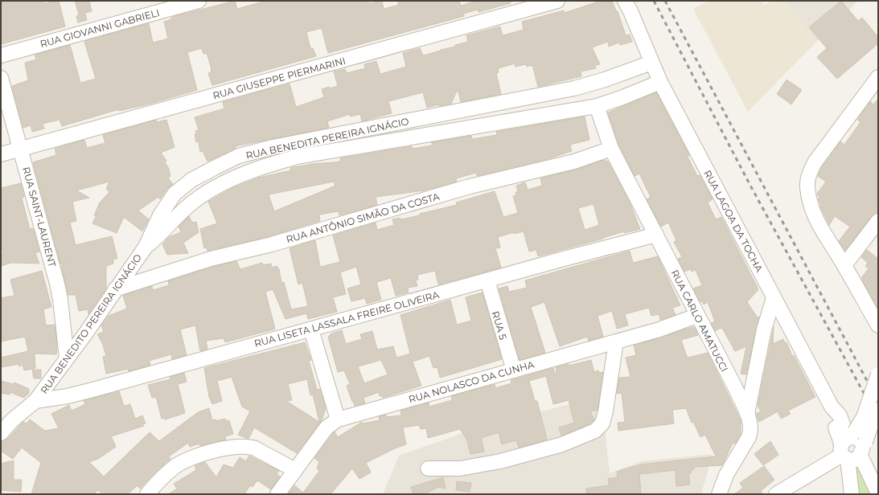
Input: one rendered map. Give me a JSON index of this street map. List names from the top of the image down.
{
  "streets": {
    "street": [
      "RUA GIOVANNI GABRIELI",
      "RUA GIUSEPPE PIERMARINI",
      "RUA BENEDITA PEREIRA IGNÁCIO",
      "RUA SAINT-LAURENT",
      "RUA ANTÔNIO SIMÃO DA COSTA",
      "RUA LAGOA DA TOCHA",
      "RUA LISETA LASSALA FREIRE OLIVEIRA",
      "RUA CARLO AMATUCCI",
      "RUA BENEDITO PEREIRA IGNÁCIO",
      "RUA 5",
      "RUA NOLASCO DA CUNHA"
    ]
  },
  "crossings": [
    ["RUA GIUSEPPE PIERMARINI", "RUA SAINT-LAURENT"],
    ["RUA BENEDITA PEREIRA IGNÁCIO", "RUA LAGOA DA TOCHA"],
    ["RUA BENEDITA PEREIRA IGNÁCIO", "RUA CARLO AMATUCCI"],
    ["RUA BENEDITA PEREIRA IGNÁCIO", "RUA BENEDITO PEREIRA IGNÁCIO"],
    ["RUA SAINT-LAURENT", "RUA BENEDITO PEREIRA IGNÁCIO"],
    ["RUA ANTÔNIO SIMÃO DA COSTA", "RUA CARLO AMATUCCI"],
    ["RUA ANTÔNIO SIMÃO DA COSTA", "RUA BENEDITO PEREIRA IGNÁCIO"],
    ["RUA LISETA LASSALA FREIRE OLIVEIRA", "RUA CARLO AMATUCCI"],
    ["RUA LISETA LASSALA FREIRE OLIVEIRA", "RUA BENEDITO PEREIRA IGNÁCIO"],
    ["RUA LISETA LASSALA FREIRE OLIVEIRA", "RUA 5"],
    ["RUA CARLO AMATUCCI", "RUA NOLASCO DA CUNHA"],
    ["RUA 5", "RUA NOLASCO DA CUNHA"]
  ]
}
